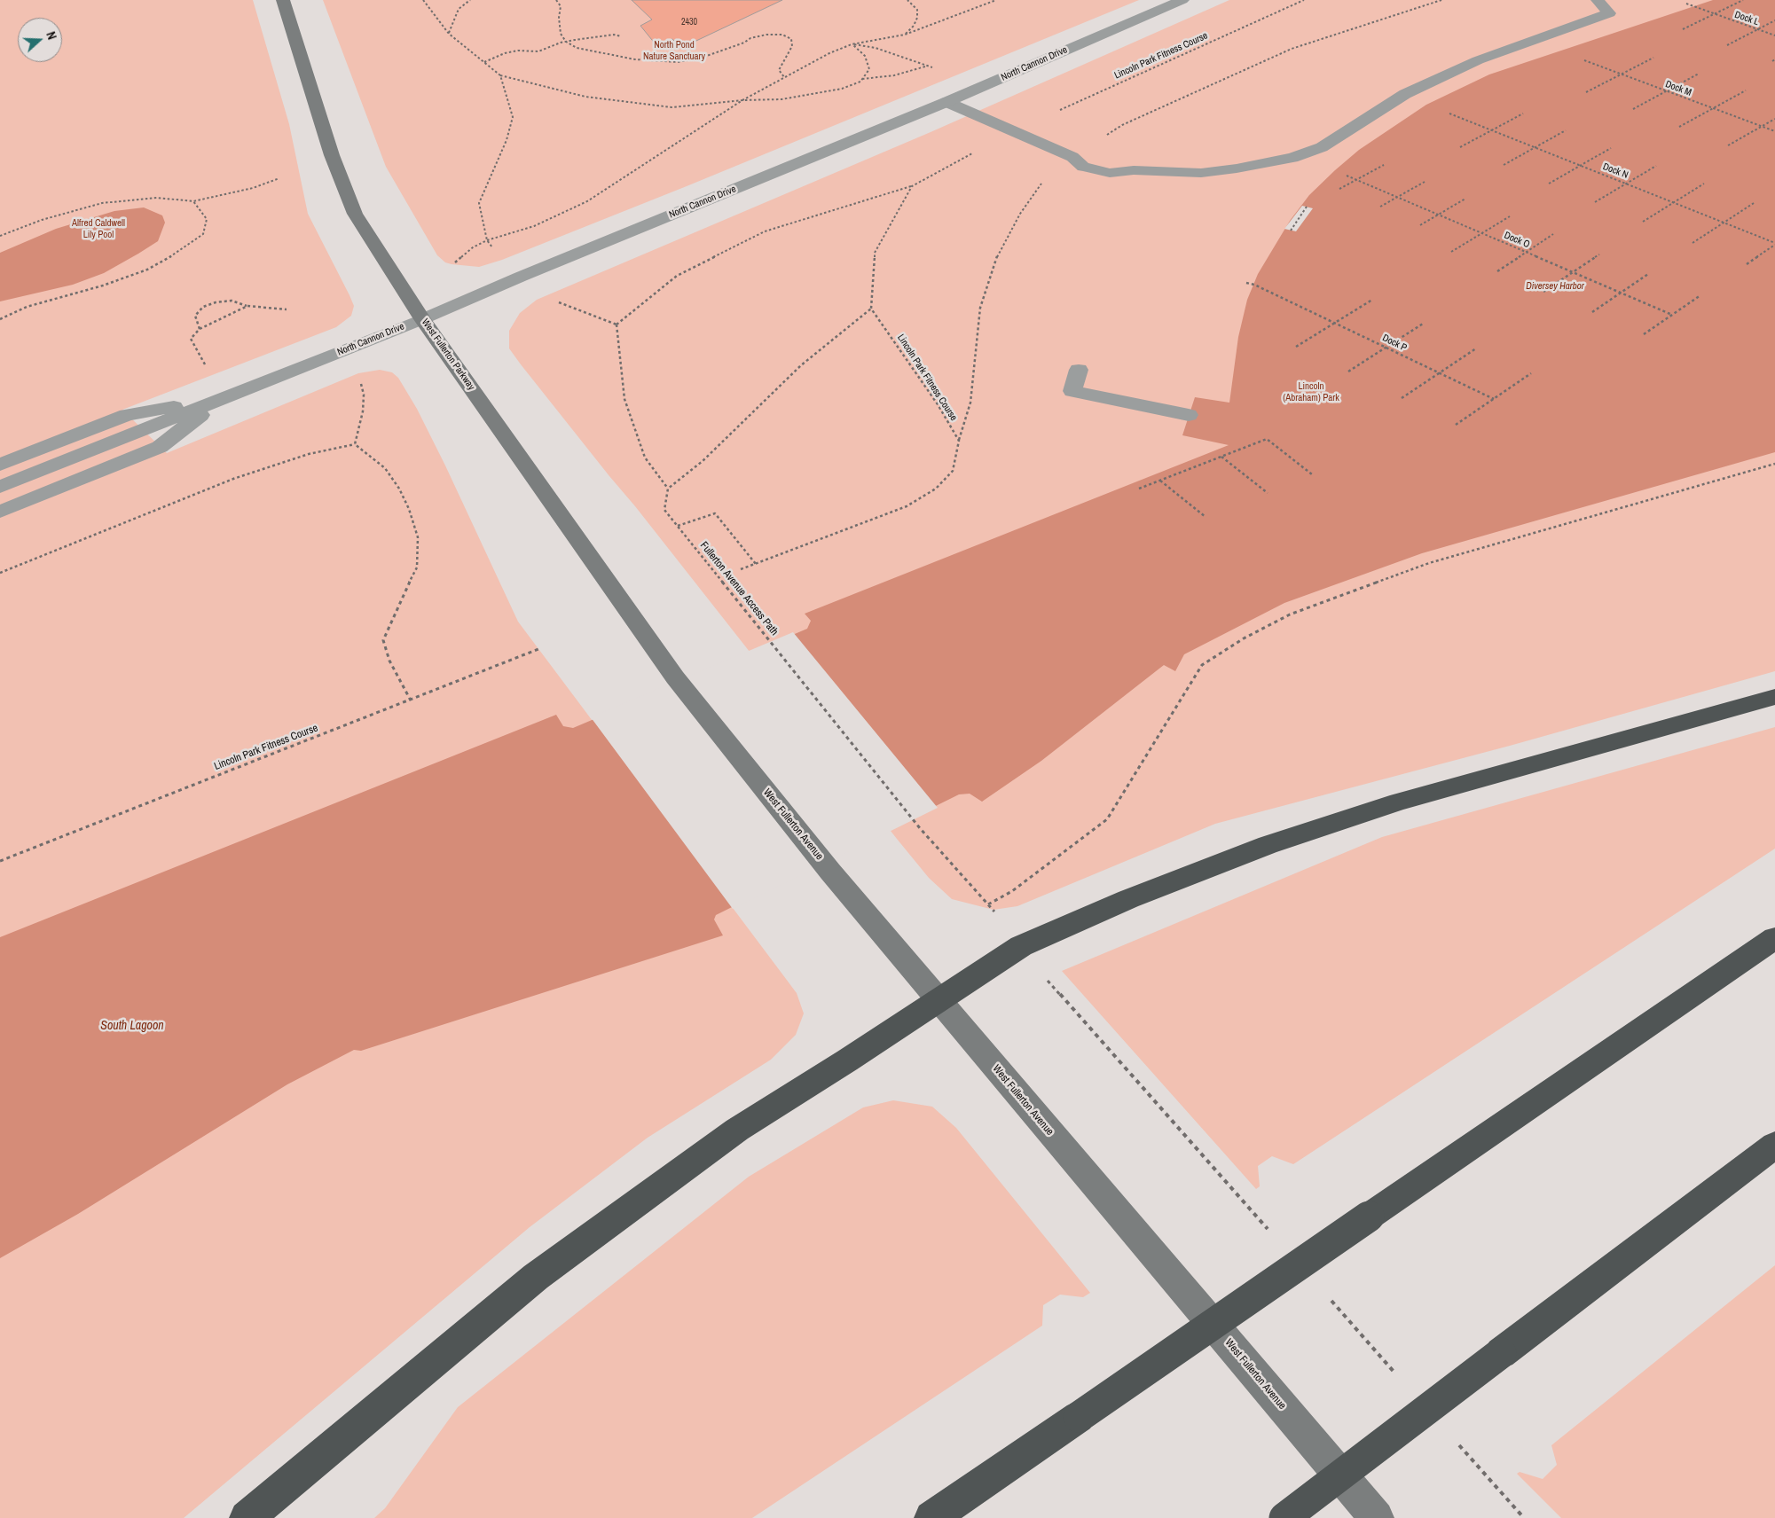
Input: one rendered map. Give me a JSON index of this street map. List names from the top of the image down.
{
  "streets": {
    "main road": ["West Fullerton Parkway", "West Fullerton Avenue"],
    "street": ["North Cannon Drive"],
    "path": [
      "Dock L",
      "Lincoln Park Fitness Course",
      "Dock M",
      "Dock N",
      "Dock O",
      "Dock P",
      "Fullerton Avenue Access Path"
    ]
  },
  "crossings": [
    ["North Cannon Drive", "West Fullerton Parkway"],
    ["West Fullerton Parkway", "West Fullerton Avenue"]
  ],
  "water": ["Diversey Harbor", "South Lagoon"],
  "parks": ["North Pond Nature Sanctuary", "Alfred Caldwell Lily Pool", "Lincoln (Abraham) Park"],
  "house_numbers": ["2430"],
  "north": "right"
}
